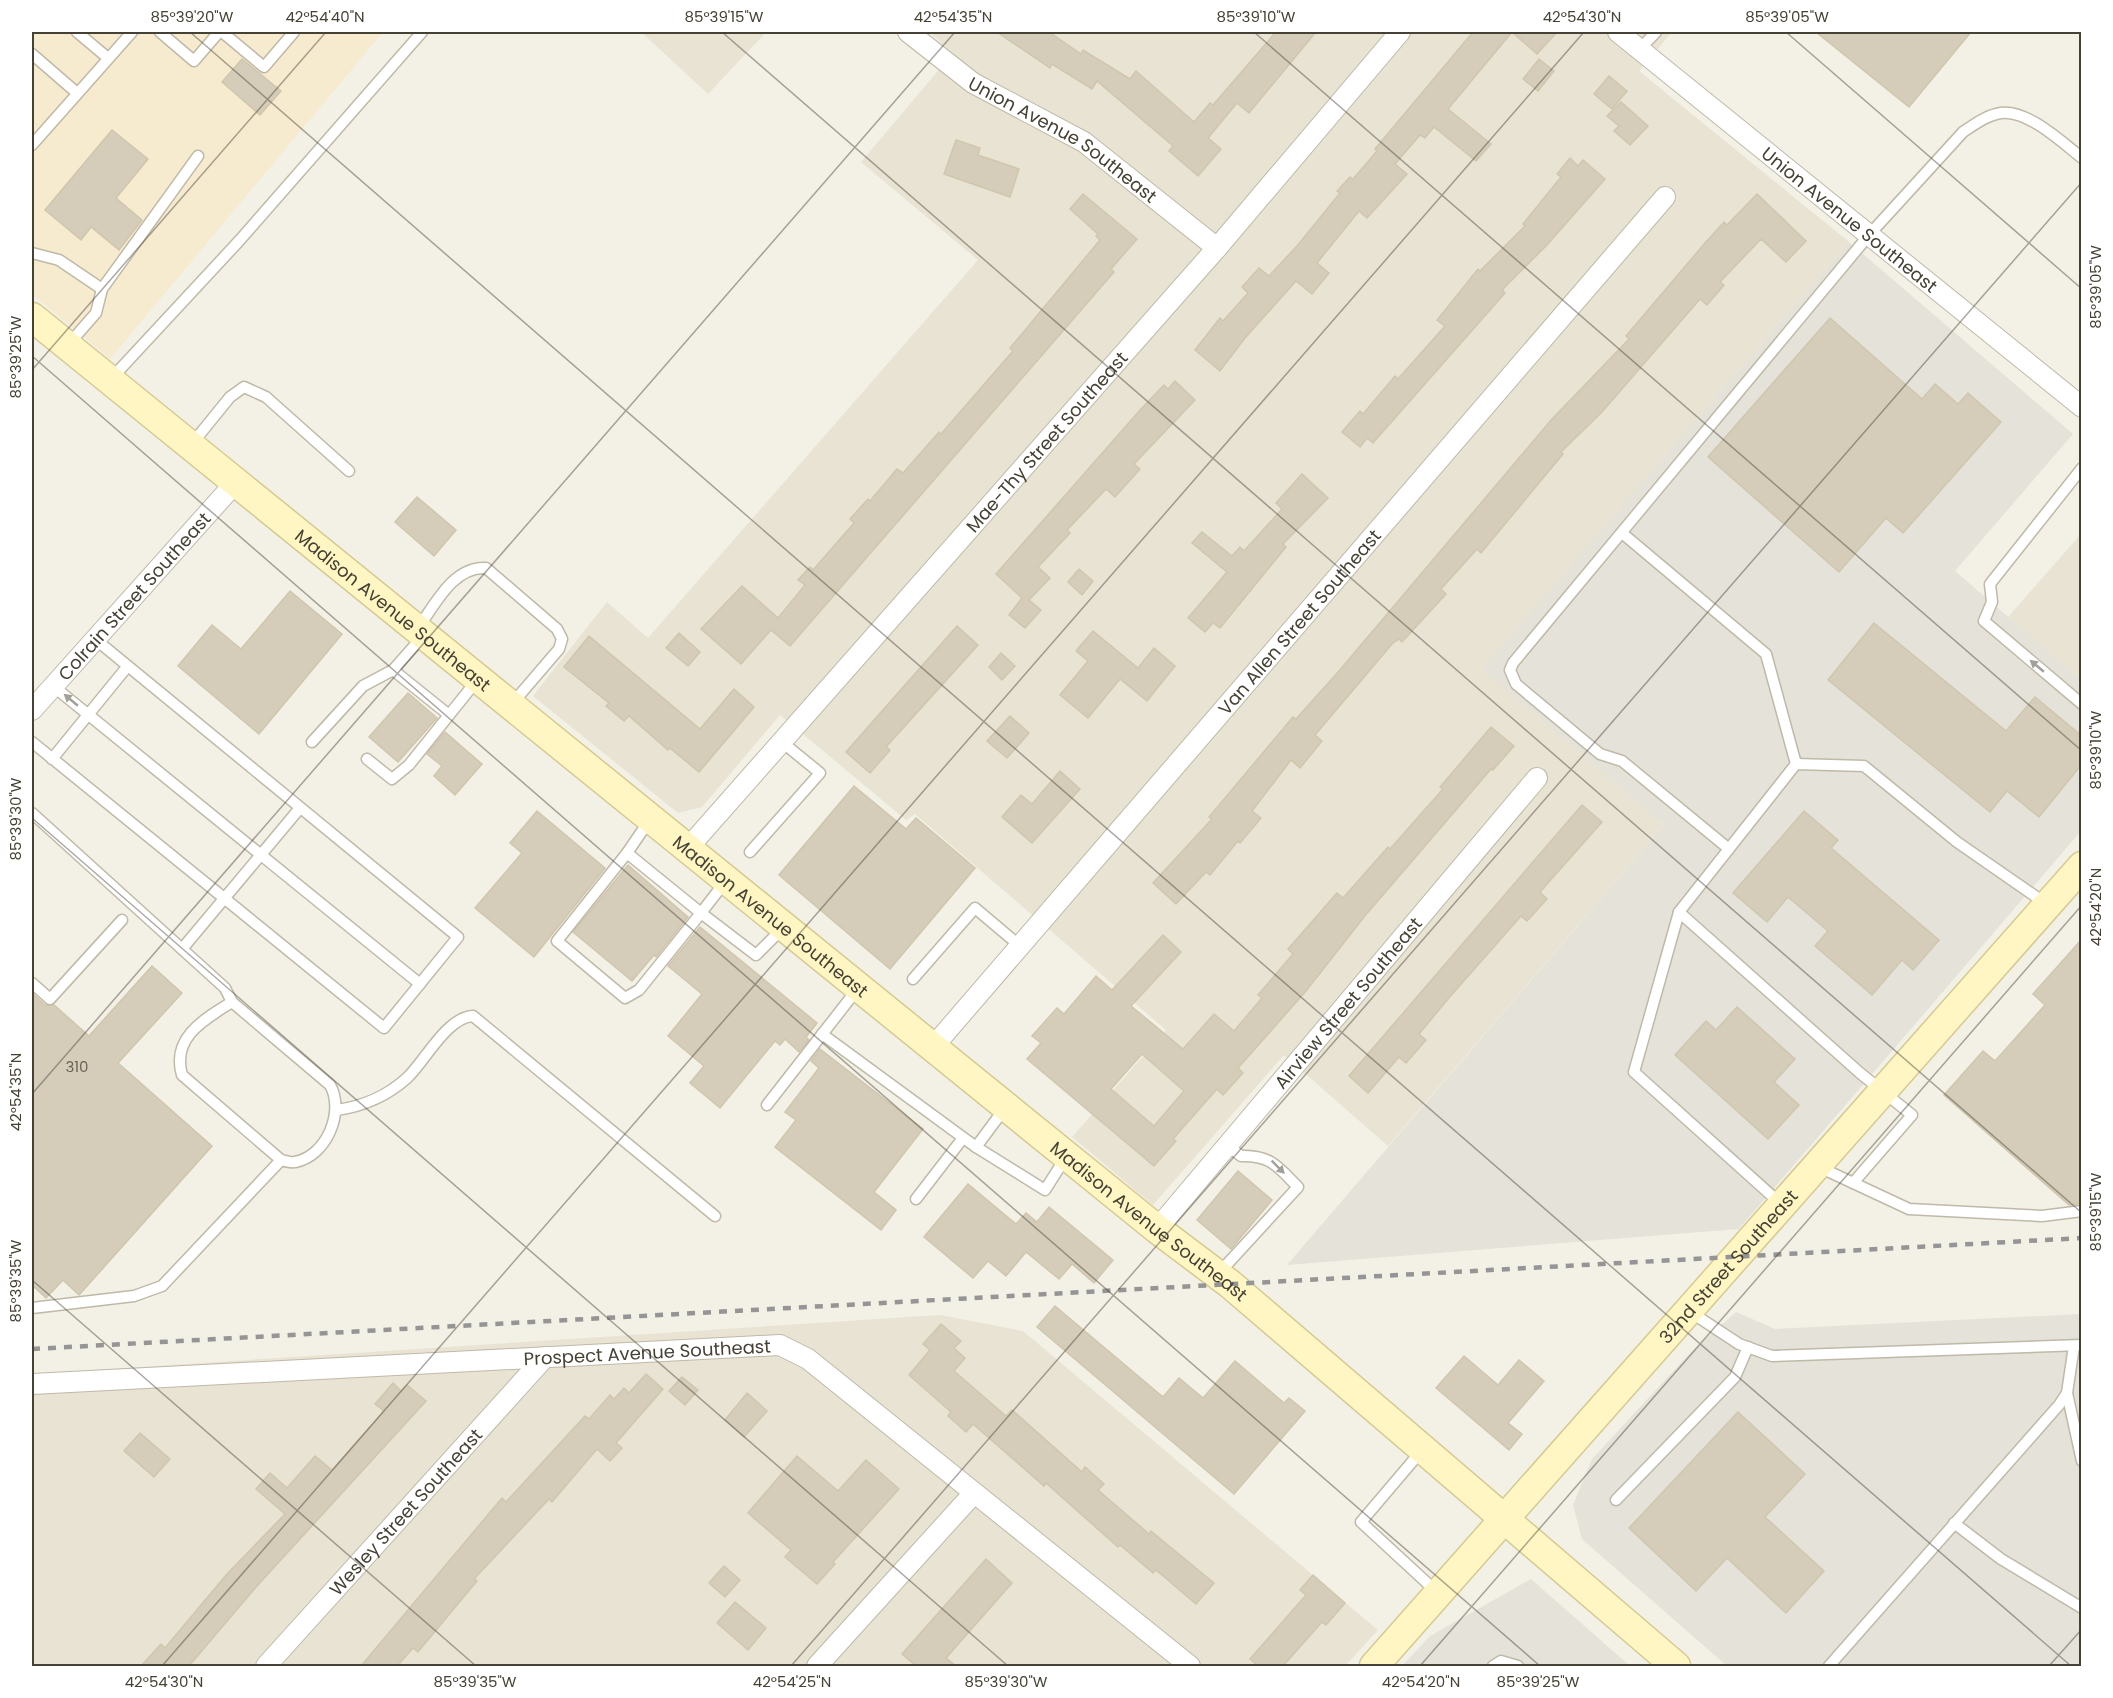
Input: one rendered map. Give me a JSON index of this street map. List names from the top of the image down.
{
  "streets": {
    "street": [
      "Union Avenue Southeast",
      "Mae-Thy Street Southeast",
      "Colrain Street Southeast",
      "Madison Avenue Southeast",
      "Van Allen Street Southeast",
      "Airview Street Southeast",
      "32nd Street Southeast",
      "Prospect Avenue Southeast",
      "Wesley Street Southeast"
    ]
  },
  "crossings": [
    ["Union Avenue Southeast", "Mae-Thy Street Southeast"],
    ["Mae-Thy Street Southeast", "Madison Avenue Southeast"],
    ["Colrain Street Southeast", "Madison Avenue Southeast"],
    ["Madison Avenue Southeast", "Van Allen Street Southeast"],
    ["Madison Avenue Southeast", "Airview Street Southeast"],
    ["Madison Avenue Southeast", "32nd Street Southeast"],
    ["Prospect Avenue Southeast", "Wesley Street Southeast"]
  ],
  "house_numbers": ["310"],
  "coordinates": [
    "85°39'20\"W",
    "42°54'40\"N",
    "85°39'15\"W",
    "42°54'35\"N",
    "85°39'10\"W",
    "42°54'30\"N",
    "85°39'05\"W",
    "85°39'25\"W",
    "85°39'30\"W",
    "42°54'20\"N",
    "85°39'35\"W",
    "42°54'25\"N"
  ]
}
